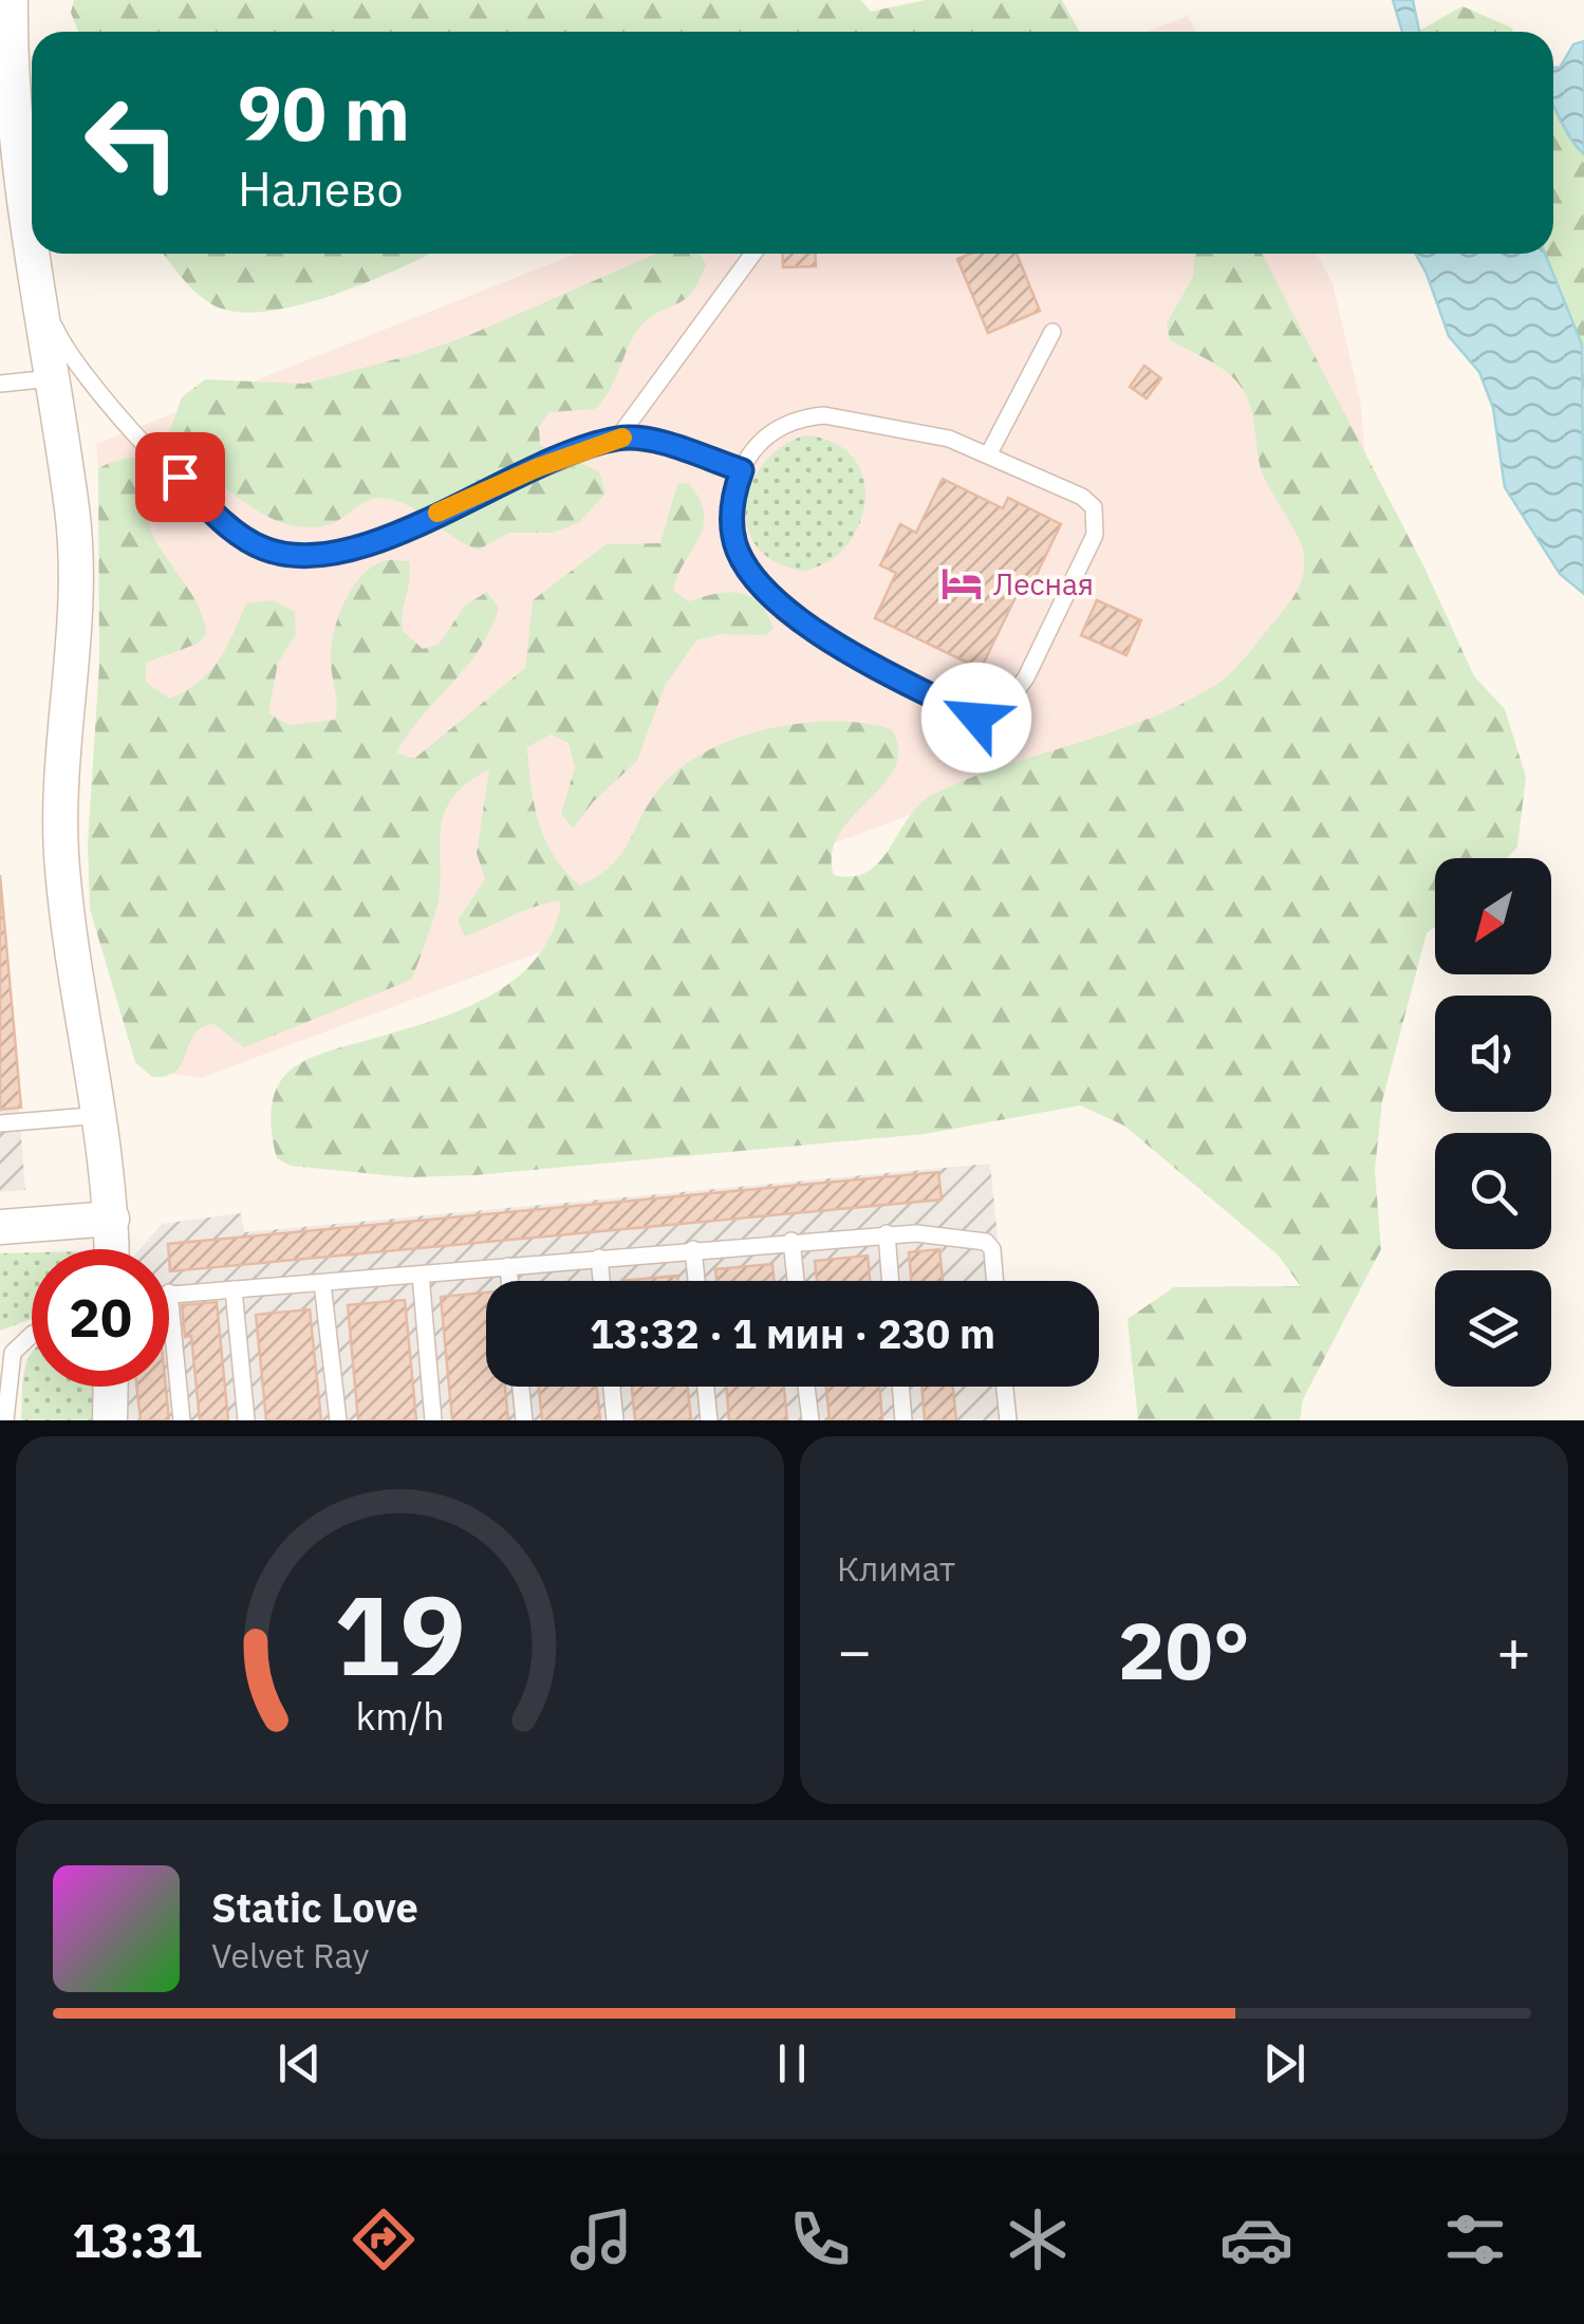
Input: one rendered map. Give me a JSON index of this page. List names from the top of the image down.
{
  "places": {
    "hotel": ["Лесная"]
  },
  "north": "bottom left",
  "page": {
    "turn": ["90 m", "Налево"],
    "limit": "20",
    "trip": "13:32 · 1 мин · 230 m",
    "tile": "Климат",
    "heat": ["−", "20°", "+"],
    "song": ["Static Love", "Velvet Ray"],
    "tabs": "13:31",
    "gauge": ["19", "km/h"]
  }
}
